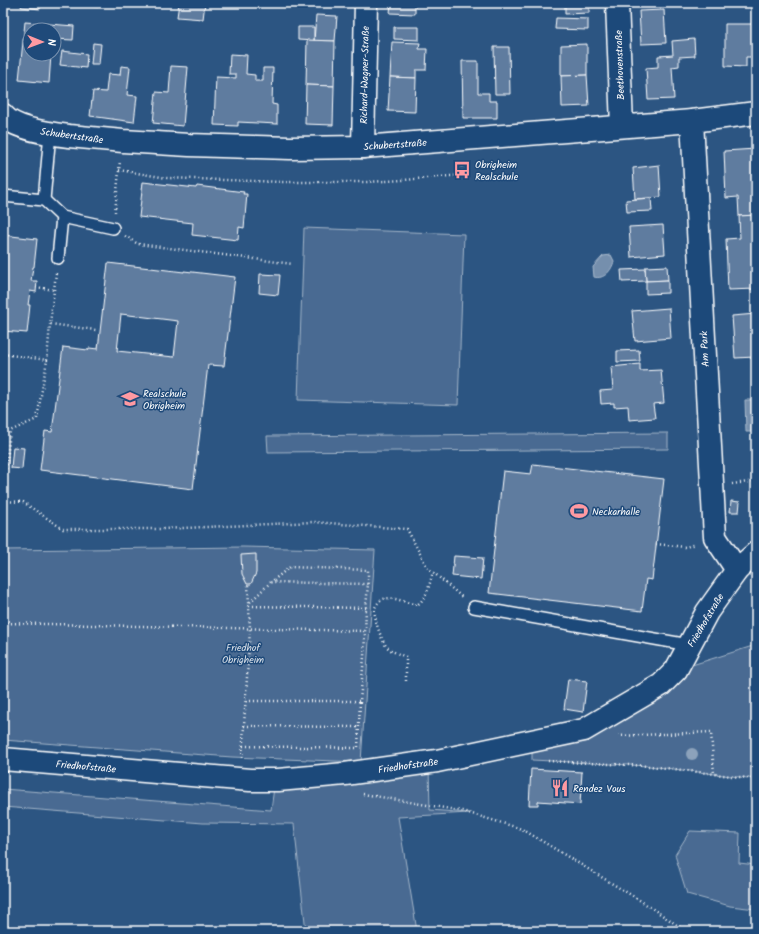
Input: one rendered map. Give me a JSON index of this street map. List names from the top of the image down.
{
  "streets": {
    "street": [
      "Beethovenstraße",
      "Richard-Wagner-Straße",
      "Schubertstraße",
      "Am Park",
      "Friedhofstraße"
    ]
  },
  "crossings": [
    ["Beethovenstraße", "Schubertstraße"],
    ["Richard-Wagner-Straße", "Schubertstraße"],
    ["Schubertstraße", "Am Park"]
  ],
  "parks": ["Friedhof Obrigheim"],
  "places": {
    "bus stop": ["Obrigheim Realschule"],
    "school or university": ["Realschule Obrigheim"],
    "sports": ["Neckarhalle"],
    "restaurant": ["Rendez Vous"]
  },
  "north": "right"
}
